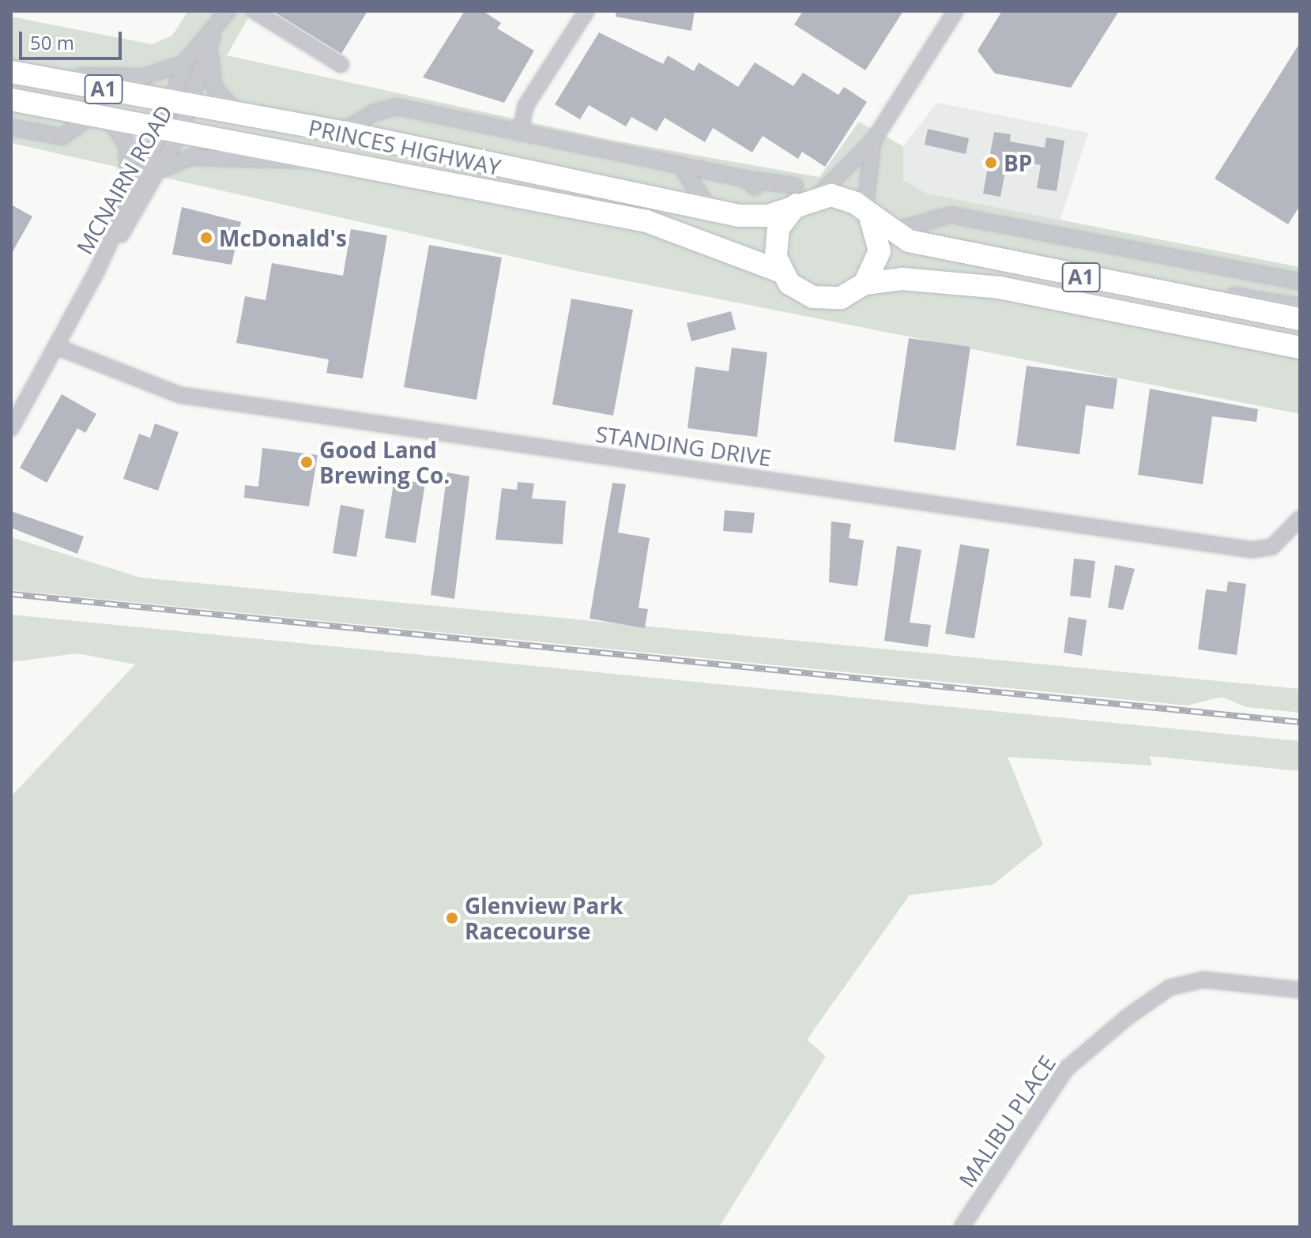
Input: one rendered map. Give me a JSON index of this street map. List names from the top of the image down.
{
  "streets": {
    "highway": ["A1", "PRINCES HIGHWAY"],
    "street": ["MCNAIRN ROAD", "STANDING DRIVE", "MALIBU PLACE"]
  },
  "crossings": [
    ["A1", "PRINCES HIGHWAY"],
    ["PRINCES HIGHWAY", "MCNAIRN ROAD"],
    ["MCNAIRN ROAD", "STANDING DRIVE"]
  ],
  "places": [
    "BP",
    "McDonald's",
    "Good Land Brewing Co.",
    "Glenview Park Racecourse"
  ],
  "scale_bar": "50 m"
}
